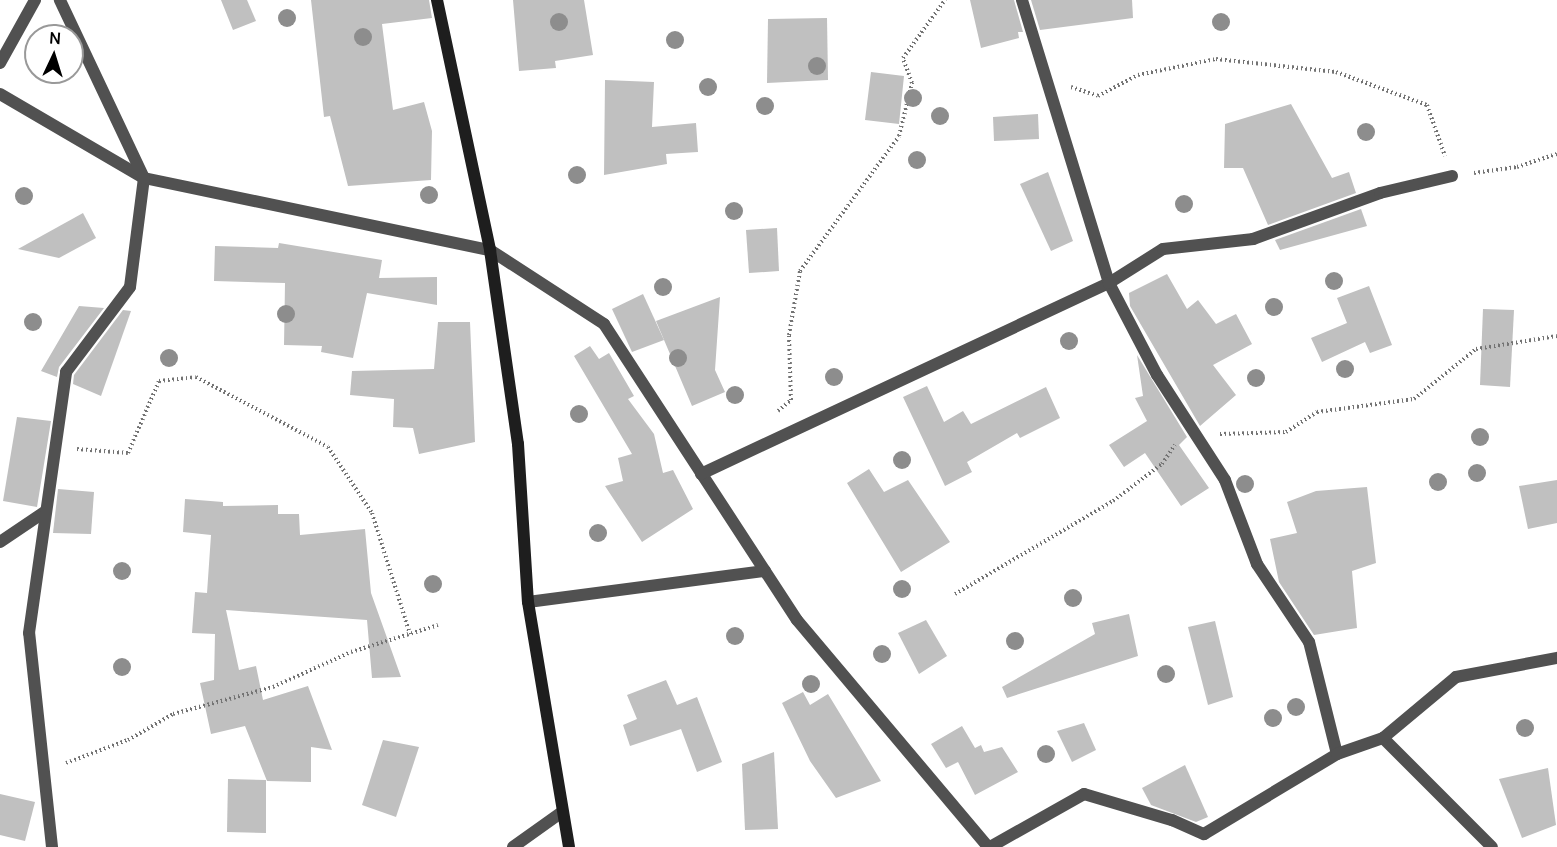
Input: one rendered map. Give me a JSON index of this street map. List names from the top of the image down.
{
  "north": "top"
}
